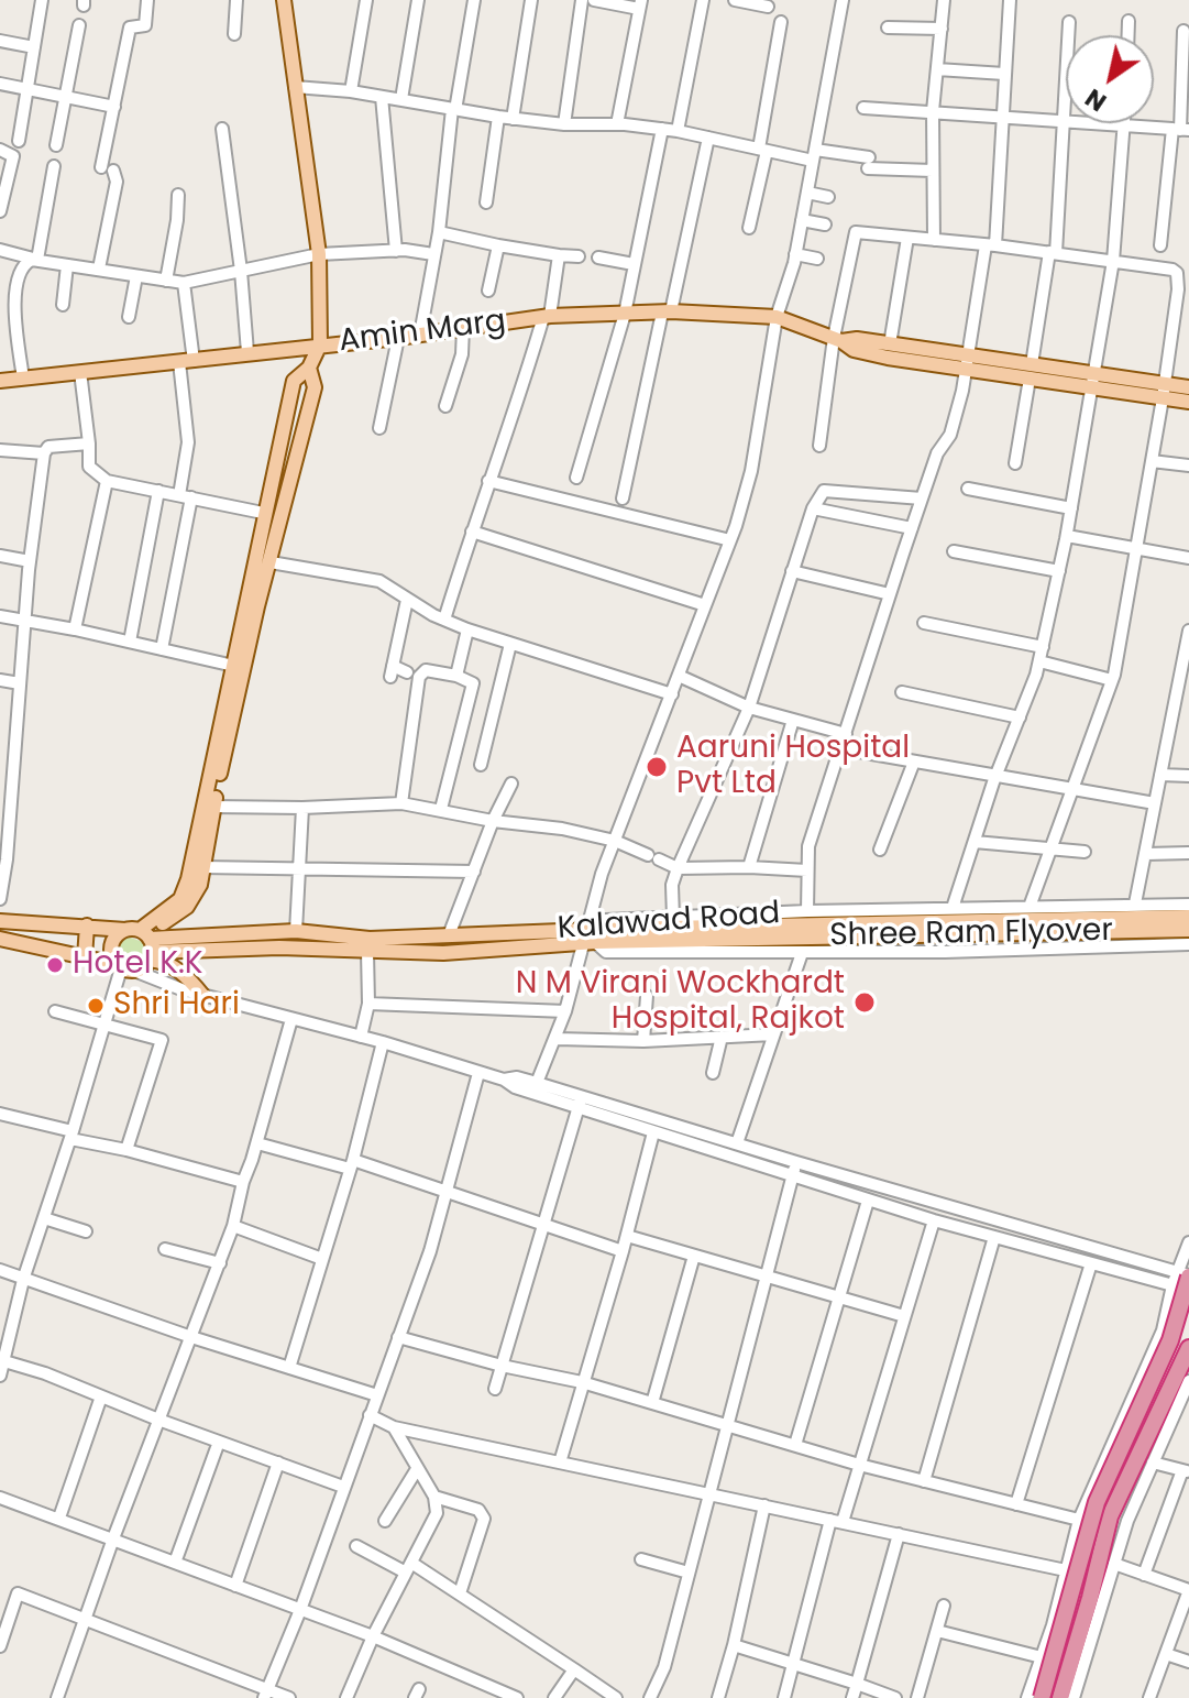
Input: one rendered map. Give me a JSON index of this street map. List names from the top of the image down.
{
  "streets": {
    "main road": ["Amin Marg", "Kalawad Road", "Shree Ram Flyover"]
  },
  "crossings": [
    ["Kalawad Road", "Shree Ram Flyover"]
  ],
  "places": [
    "Aaruni Hospital Pvt Ltd",
    "Hotel K.K",
    "N M Virani Wockhardt Hospital, Rajkot",
    "Shri Hari"
  ],
  "north": "bottom left"
}
